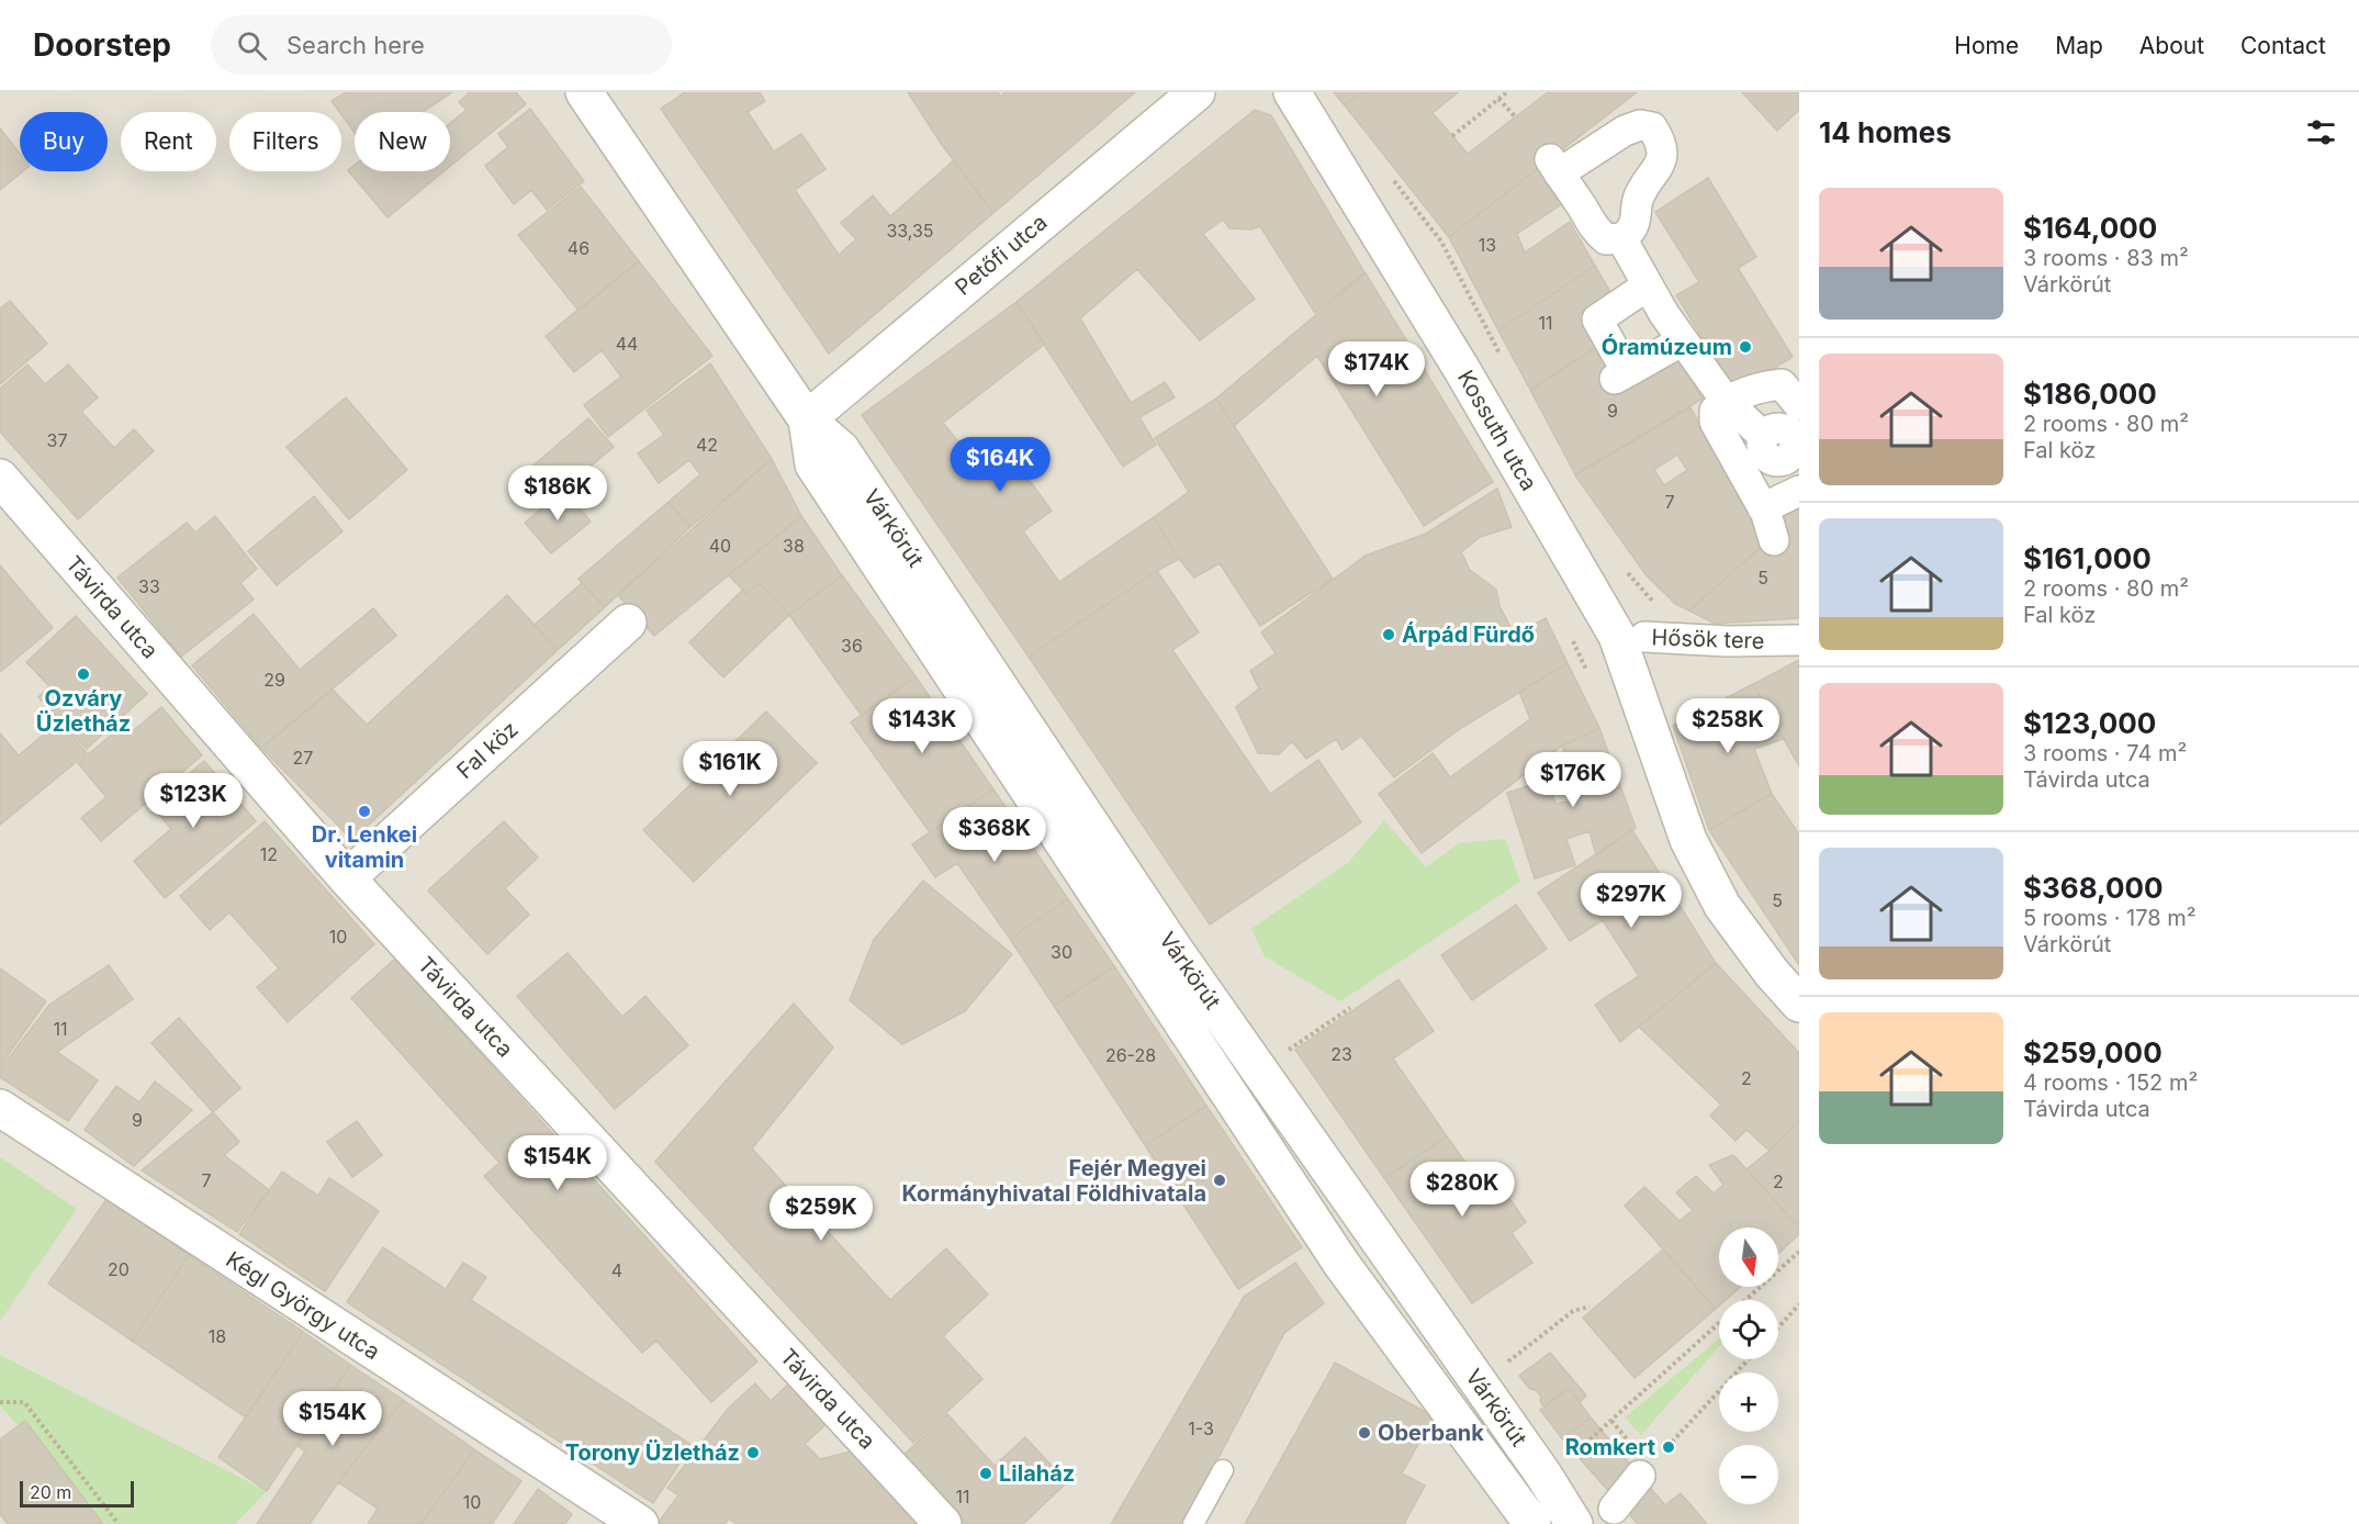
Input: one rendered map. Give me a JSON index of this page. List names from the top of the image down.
{
  "streets": {
    "street": [
      "Petőfi utca",
      "Kossuth utca",
      "Várkörút",
      "Távirda utca",
      "Hősök tere",
      "Fal köz",
      "Kégl György utca"
    ]
  },
  "crossings": [
    ["Petőfi utca", "Várkörút"],
    ["Kossuth utca", "Hősök tere"],
    ["Távirda utca", "Fal köz"]
  ],
  "places": [
    "Óramúzeum",
    "Árpád Fürdő",
    "Ozváry Üzletház",
    "Dr. Lenkei vitamin",
    "Fejér Megyei Kormányhivatal Földhivatala",
    "Oberbank",
    "Romkert",
    "Torony Üzletház",
    "Lilaház"
  ],
  "house_numbers": [
    "33,35",
    "13",
    "46",
    "11",
    "44",
    "9",
    "37",
    "42",
    "7",
    "40",
    "38",
    "5",
    "33",
    "36",
    "29",
    "27",
    "12",
    "5",
    "10",
    "30",
    "11",
    "23",
    "26-28",
    "2",
    "9",
    "7",
    "2",
    "20",
    "4",
    "18",
    "1-3",
    "11",
    "10"
  ],
  "scale_bar": "20 m",
  "north": "bottom",
  "page": {
    "header": "Doorstep",
    "search": "Search here",
    "nav": [
      "Home",
      "Map",
      "About",
      "Contact"
    ],
    "heading": "14 homes",
    "chip": [
      "Buy",
      "Rent",
      "Filters",
      "New"
    ],
    "list": [
      {
        "name": "$164,000",
        "note": "3 rooms · 83 m² · Várkörút"
      },
      {
        "name": "$186,000",
        "note": "2 rooms · 80 m² · Fal köz"
      },
      {
        "name": "$161,000",
        "note": "2 rooms · 80 m² · Fal köz"
      },
      {
        "name": "$123,000",
        "note": "3 rooms · 74 m² · Távirda utca"
      },
      {
        "name": "$368,000",
        "note": "5 rooms · 178 m² · Várkörút"
      },
      {
        "name": "$259,000",
        "note": "4 rooms · 152 m² · Távirda utca"
      }
    ],
    "price": [
      "$174K",
      "$164K",
      "$186K",
      "$143K",
      "$258K",
      "$161K",
      "$176K",
      "$123K",
      "$368K",
      "$297K",
      "$154K",
      "$280K",
      "$259K",
      "$154K"
    ],
    "map_buttons": ["+", "−"],
    "scale": "20 m"
  }
}
